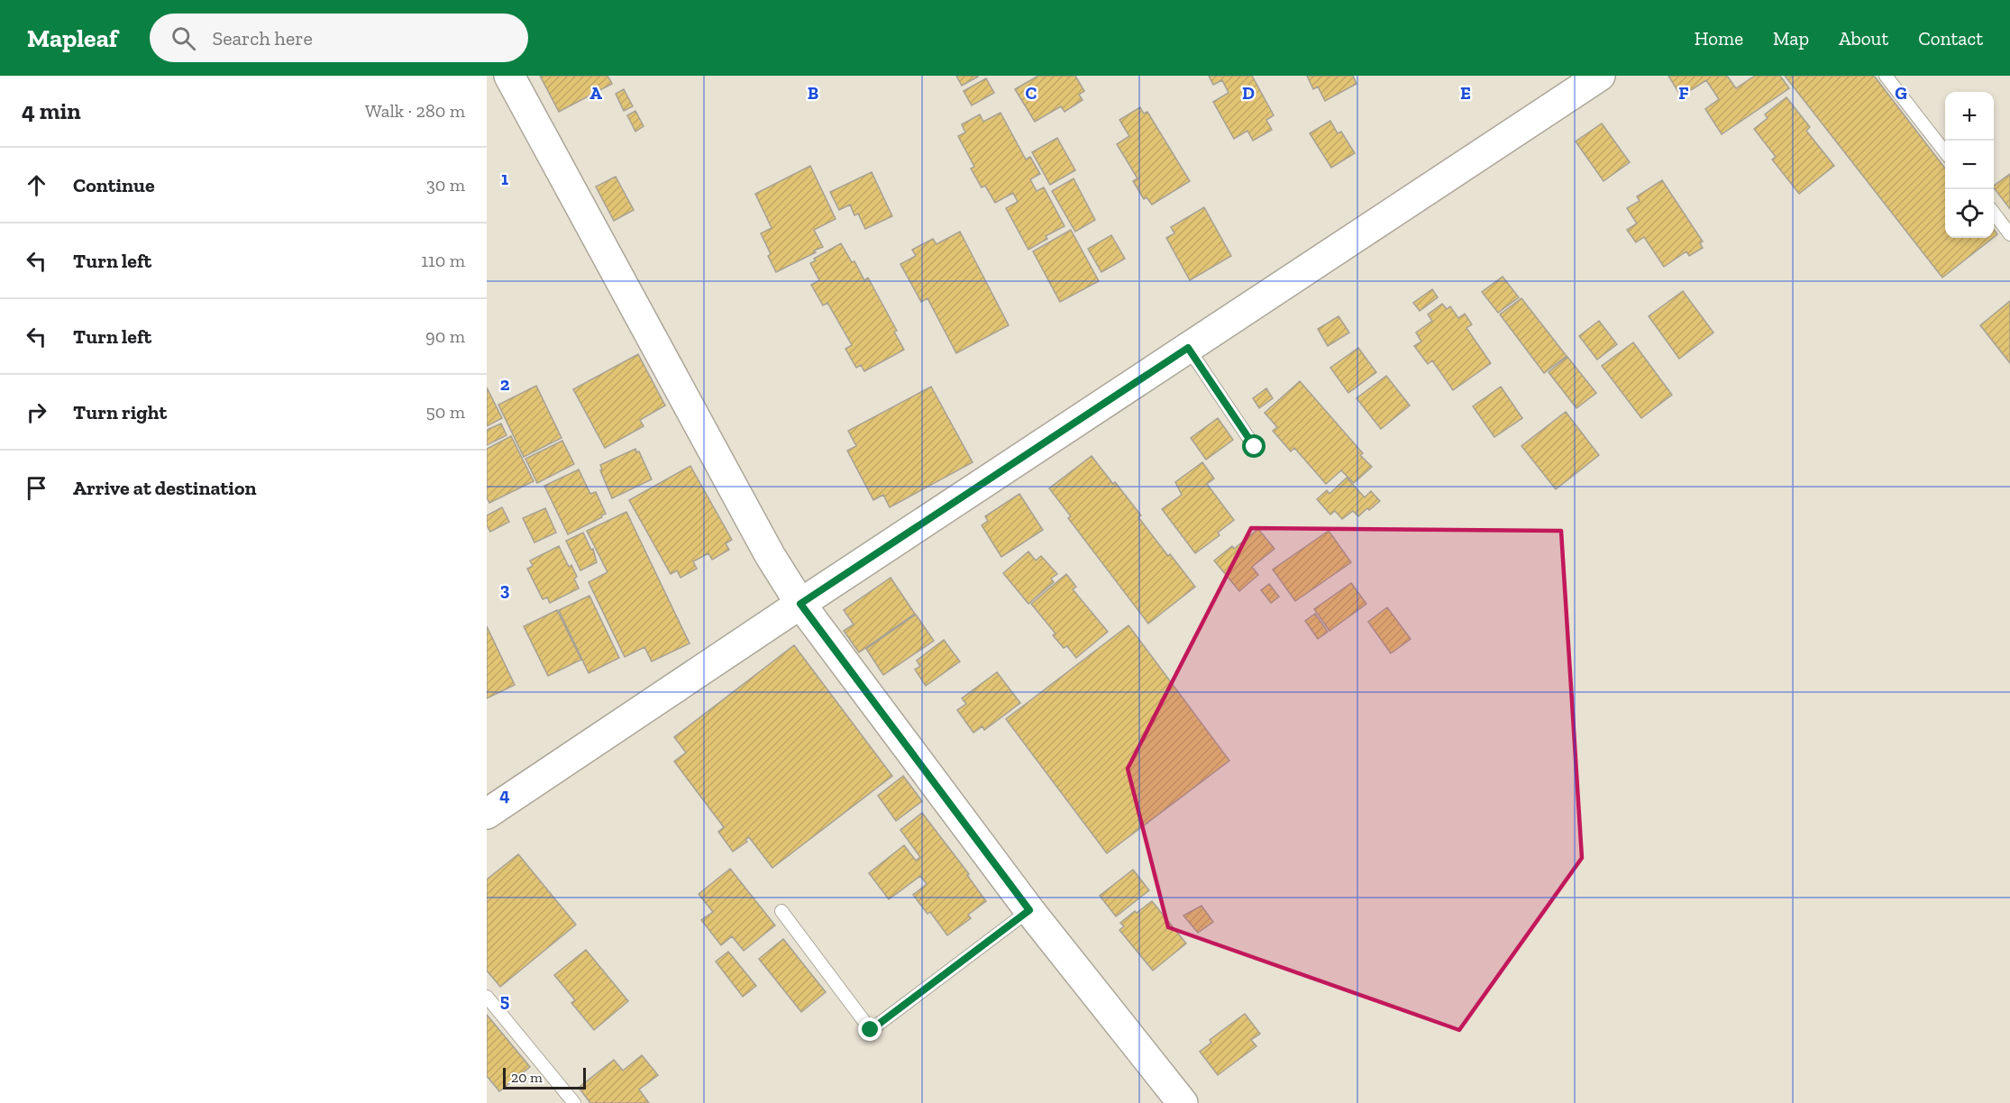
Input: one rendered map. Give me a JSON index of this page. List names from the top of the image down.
{
  "scale_bar": "20 m",
  "page": {
    "header": "Mapleaf",
    "search": "Search here",
    "nav": [
      "Home",
      "Map",
      "About",
      "Contact"
    ],
    "heading": ["4 min", "Walk · 280 m"],
    "map_buttons": ["+", "−"],
    "list": [
      ["Continue", "30 m"],
      ["Turn left", "110 m"],
      ["Turn left", "90 m"],
      ["Turn right", "50 m"],
      "Arrive at destination"
    ],
    "scale": "20 m"
  },
  "grid": {
    "columns": [
      "A",
      "B",
      "C",
      "D",
      "E",
      "F",
      "G"
    ],
    "rows": [
      "1",
      "2",
      "3",
      "4",
      "5"
    ]
  }
}
